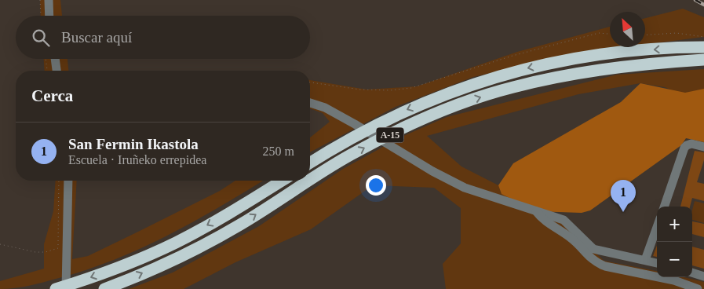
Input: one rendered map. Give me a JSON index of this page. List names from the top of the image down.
{
  "streets": {
    "highway": ["A-15"]
  },
  "north": "top left",
  "page": {
    "search": "Buscar aquí",
    "heading": "Cerca",
    "list": [
      {
        "mark": "1",
        "name": "San Fermin Ikastola",
        "note": "Escuela · Iruñeko errepidea",
        "value": "250 m"
      }
    ],
    "pins": "1",
    "map_buttons": ["+", "−"]
  }
}
